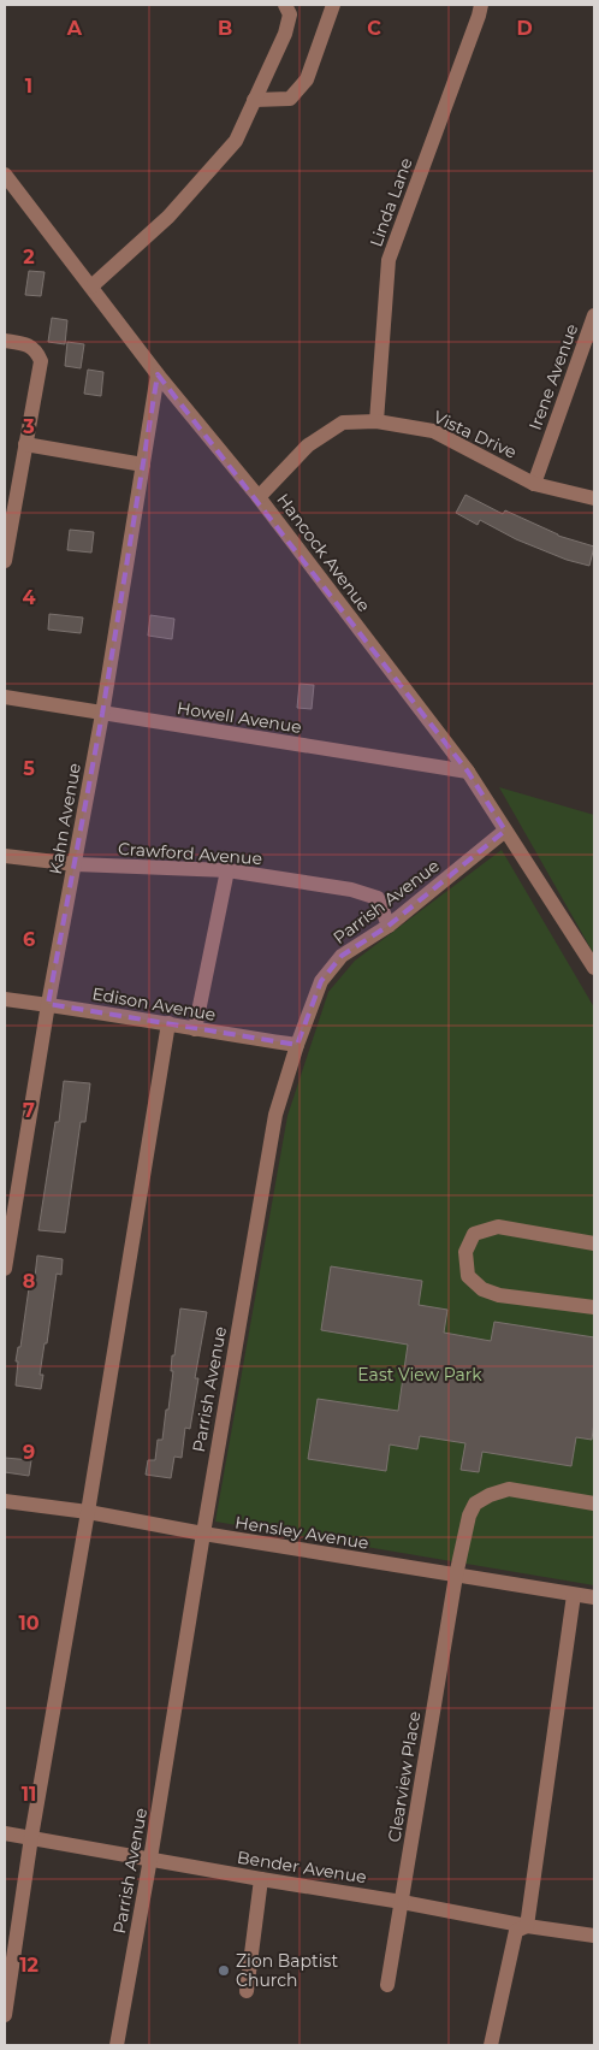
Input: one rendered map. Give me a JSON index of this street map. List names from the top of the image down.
{
  "streets": {
    "street": [
      "Linda Lane",
      "Irene Avenue",
      "Vista Drive",
      "Hancock Avenue",
      "Howell Avenue",
      "Kahn Avenue",
      "Crawford Avenue",
      "Parrish Avenue",
      "Edison Avenue",
      "Hensley Avenue",
      "Clearview Place",
      "Bender Avenue"
    ]
  },
  "crossings": [
    ["Linda Lane", "Vista Drive"],
    ["Irene Avenue", "Vista Drive"],
    ["Vista Drive", "Hancock Avenue"],
    ["Hancock Avenue", "Howell Avenue"],
    ["Hancock Avenue", "Kahn Avenue"],
    ["Hancock Avenue", "Parrish Avenue"],
    ["Howell Avenue", "Kahn Avenue"],
    ["Kahn Avenue", "Crawford Avenue"],
    ["Kahn Avenue", "Edison Avenue"],
    ["Crawford Avenue", "Parrish Avenue"],
    ["Parrish Avenue", "Edison Avenue"],
    ["Parrish Avenue", "Hensley Avenue"],
    ["Parrish Avenue", "Bender Avenue"],
    ["Hensley Avenue", "Clearview Place"],
    ["Clearview Place", "Bender Avenue"]
  ],
  "parks": ["East View Park"],
  "places": ["Zion Baptist Church"],
  "grid": {
    "columns": [
      "A",
      "B",
      "C",
      "D"
    ],
    "rows": [
      "1",
      "2",
      "3",
      "4",
      "5",
      "6",
      "7",
      "8",
      "9",
      "10",
      "11",
      "12"
    ]
  }
}
